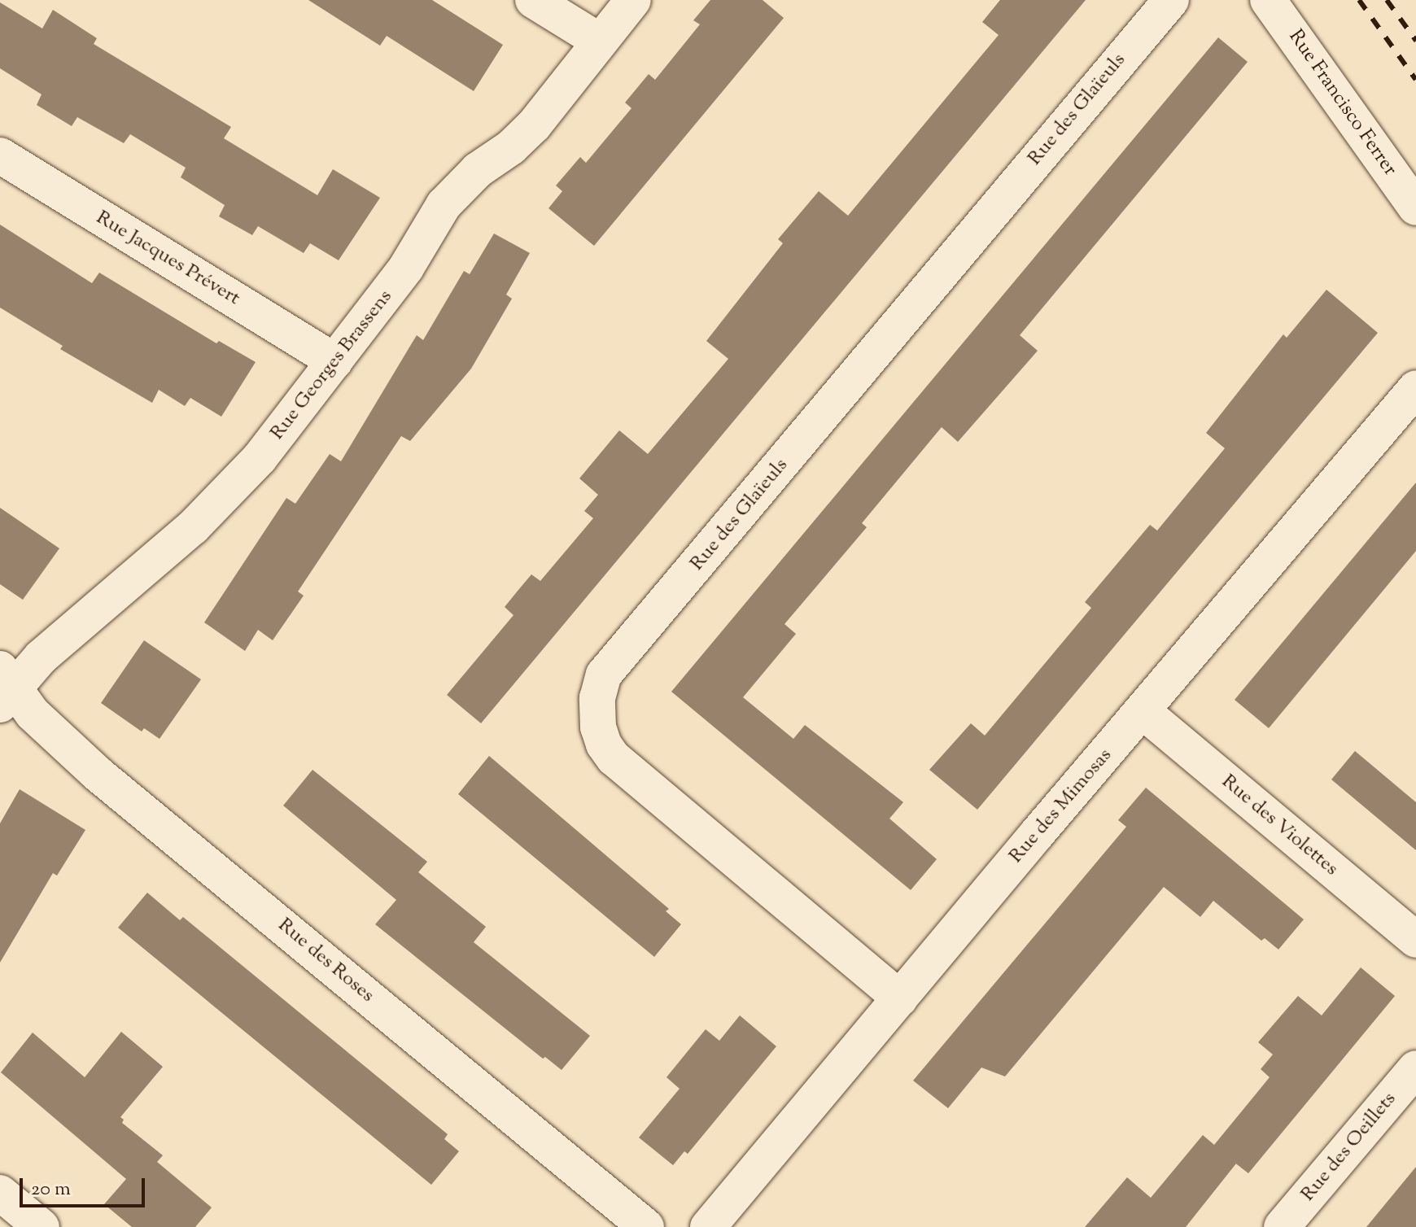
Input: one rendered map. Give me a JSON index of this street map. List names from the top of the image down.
{
  "streets": {
    "street": [
      "Rue Francisco Ferrer",
      "Rue des Glaïeuls",
      "Rue Jacques Prévert",
      "Rue Georges Brassens",
      "Rue des Mimosas",
      "Rue des Violettes",
      "Rue des Roses",
      "Rue des Oeillets"
    ]
  },
  "crossings": [
    ["Rue des Glaïeuls", "Rue des Mimosas"],
    ["Rue Jacques Prévert", "Rue Georges Brassens"],
    ["Rue Georges Brassens", "Rue des Roses"],
    ["Rue des Mimosas", "Rue des Violettes"]
  ],
  "scale_bar": "20 m"
}
